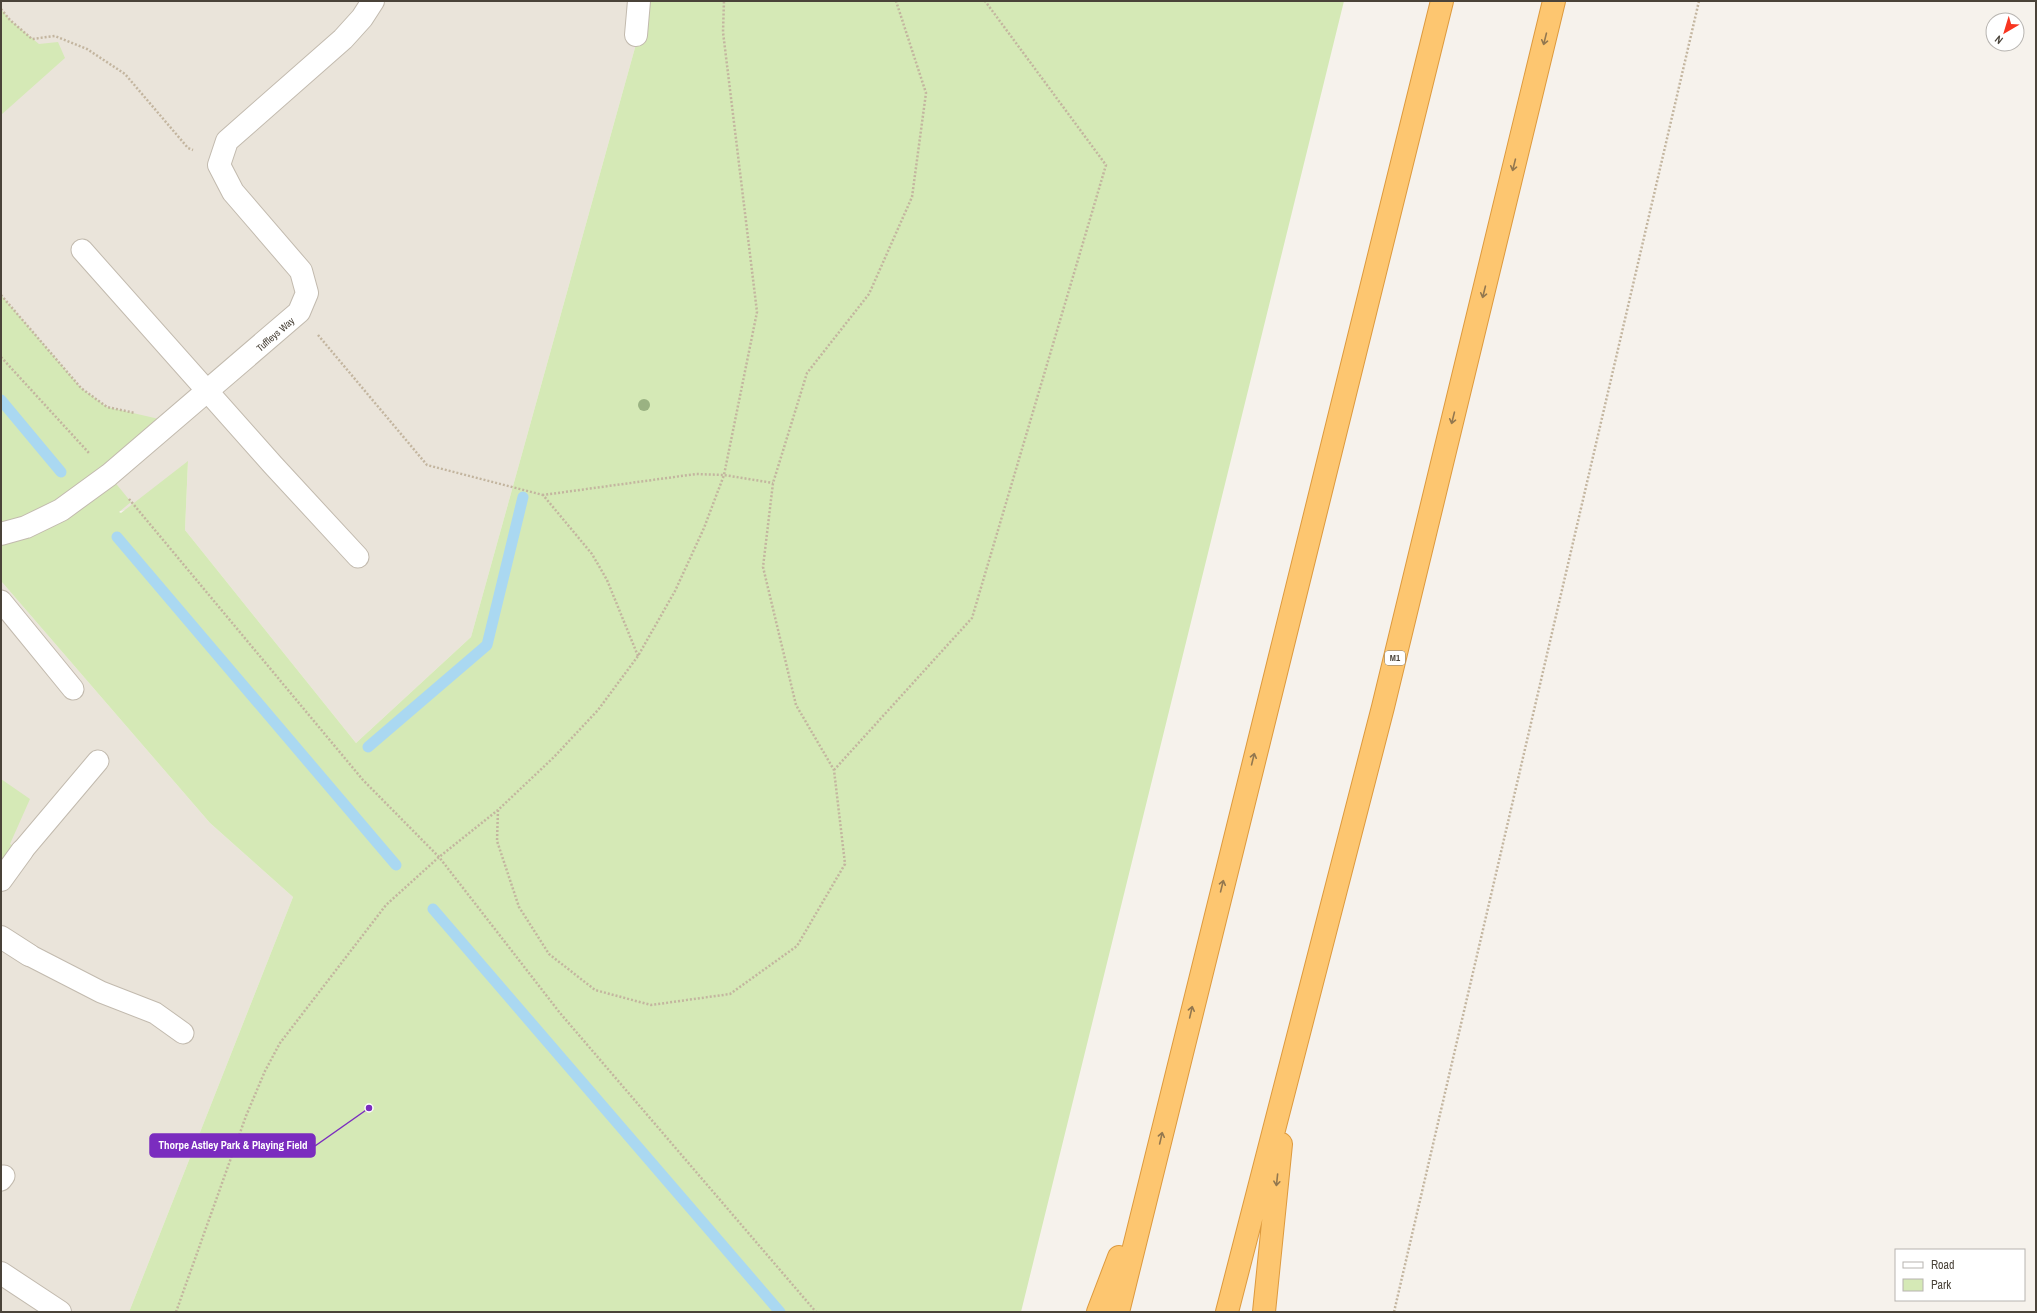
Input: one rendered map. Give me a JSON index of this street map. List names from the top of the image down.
{
  "streets": {
    "highway": ["M1"],
    "street": ["Tuffleys Way"]
  },
  "places": ["Thorpe Astley Park & Playing Field"],
  "legend": ["Road", "Park"],
  "north": "bottom left"
}
